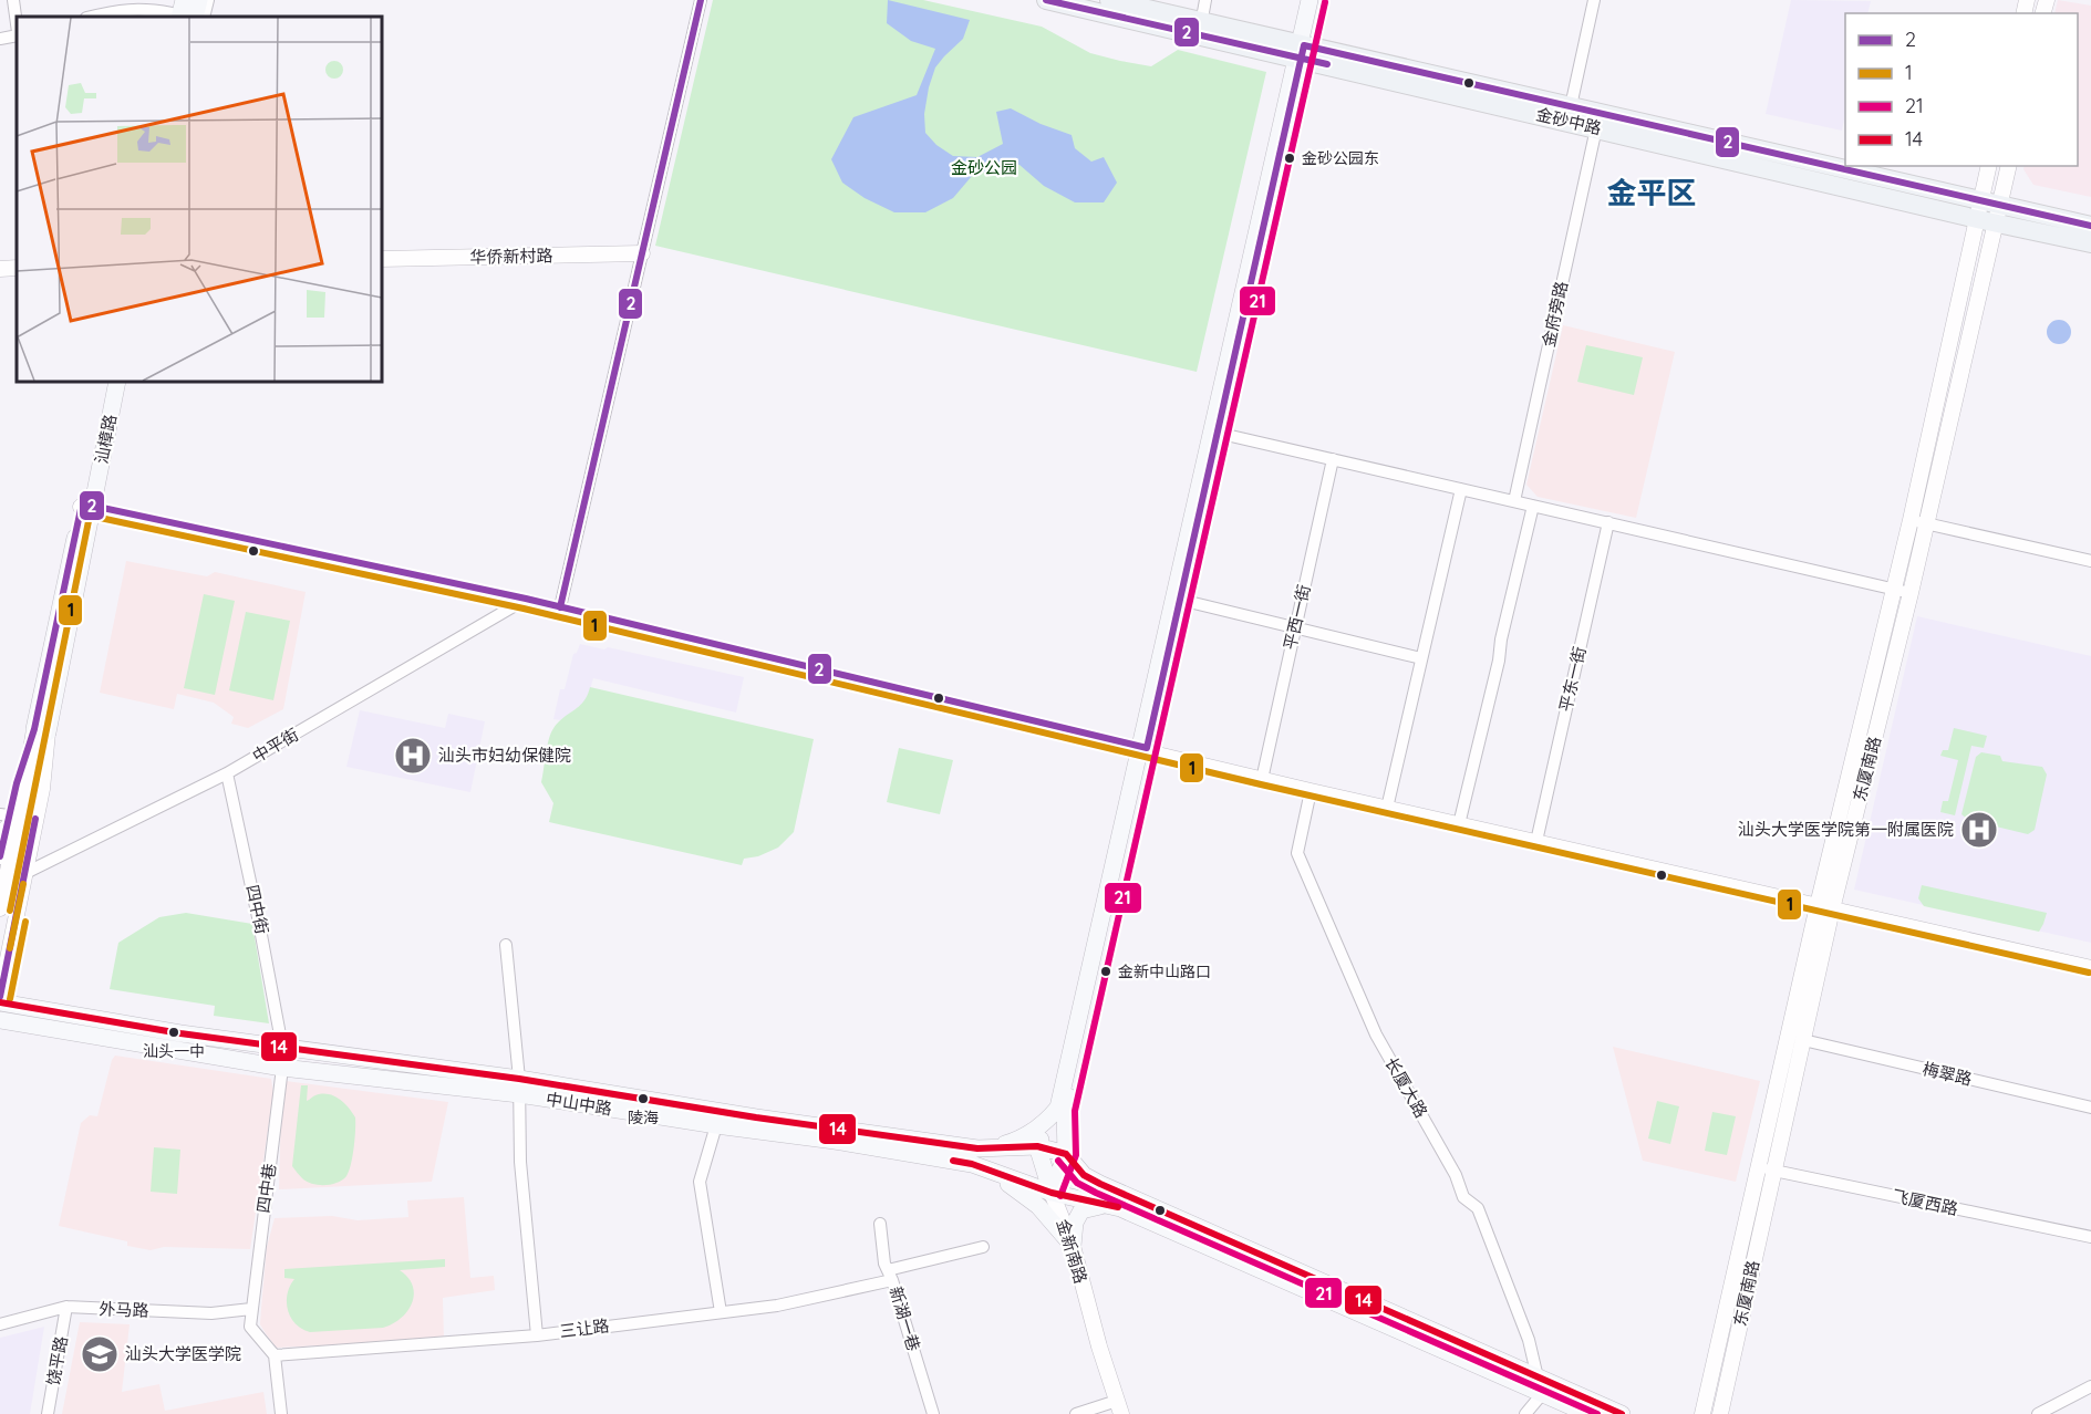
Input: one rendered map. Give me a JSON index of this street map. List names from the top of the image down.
{
  "streets": {
    "main road": ["金砂中路", "汕樟路", "中山中路"],
    "street": [
      "华侨新村路",
      "金府旁路",
      "平西一街",
      "平东一街",
      "中平街",
      "东厦南路",
      "四中街",
      "梅翠路",
      "长厦大路",
      "四中巷",
      "飞厦西路",
      "金新南路",
      "外马路",
      "新湖一巷",
      "三让路",
      "饶平路"
    ]
  },
  "crossings": [
    ["金砂中路", "金府旁路"],
    ["金砂中路", "东厦南路"],
    ["汕樟路", "中平街"],
    ["中平街", "四中街"],
    ["东厦南路", "梅翠路"],
    ["东厦南路", "飞厦西路"],
    ["四中街", "中山中路"],
    ["长厦大路", "中山中路"],
    ["中山中路", "四中巷"],
    ["中山中路", "金新南路"],
    ["四中巷", "外马路"],
    ["外马路", "饶平路"],
    ["新湖一巷", "三让路"]
  ],
  "districts": ["金平区"],
  "parks": ["金砂公园"],
  "places": {
    "other": [
      "金砂公园东",
      "金新中山路口",
      "汕头一中",
      "陵海"
    ],
    "hospital": ["汕头市妇幼保健院", "汕头大学医学院第一附属医院"],
    "school or university": ["汕头大学医学院"]
  },
  "lines": [
    "transit line 2",
    "transit line 21",
    "transit line 1",
    "transit line 14"
  ],
  "legend": [
    "2",
    "1",
    "21",
    "14"
  ]
}
